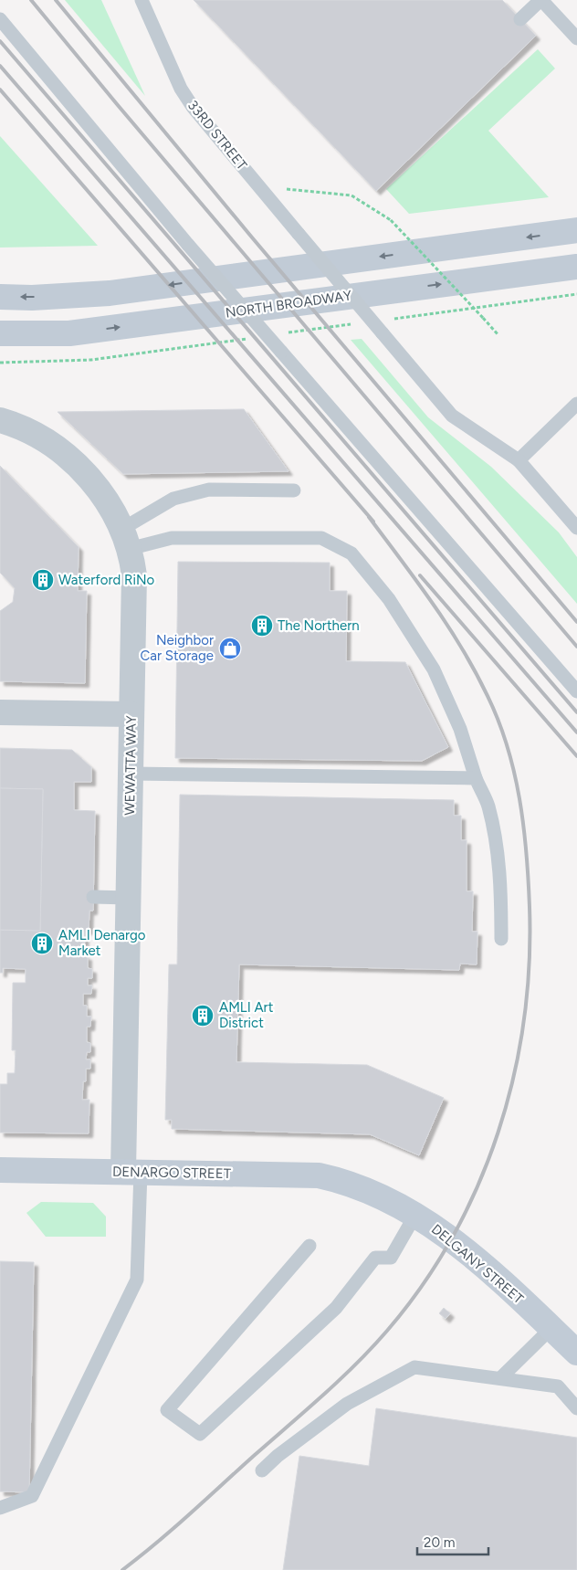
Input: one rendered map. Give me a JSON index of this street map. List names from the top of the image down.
{
  "streets": {
    "main road": ["NORTH BROADWAY", "DENARGO STREET", "DELGANY STREET"],
    "street": ["WEWATTA WAY"],
    "lane": ["33RD STREET"]
  },
  "crossings": [
    ["WEWATTA WAY", "DENARGO STREET"],
    ["DENARGO STREET", "DELGANY STREET"]
  ],
  "places": {
    "building": [
      "Waterford RiNo",
      "The Northern",
      "AMLI Denargo Market",
      "AMLI Art District"
    ],
    "shop": ["Neighbor Car Storage"]
  },
  "scale_bar": "20 m"
}
